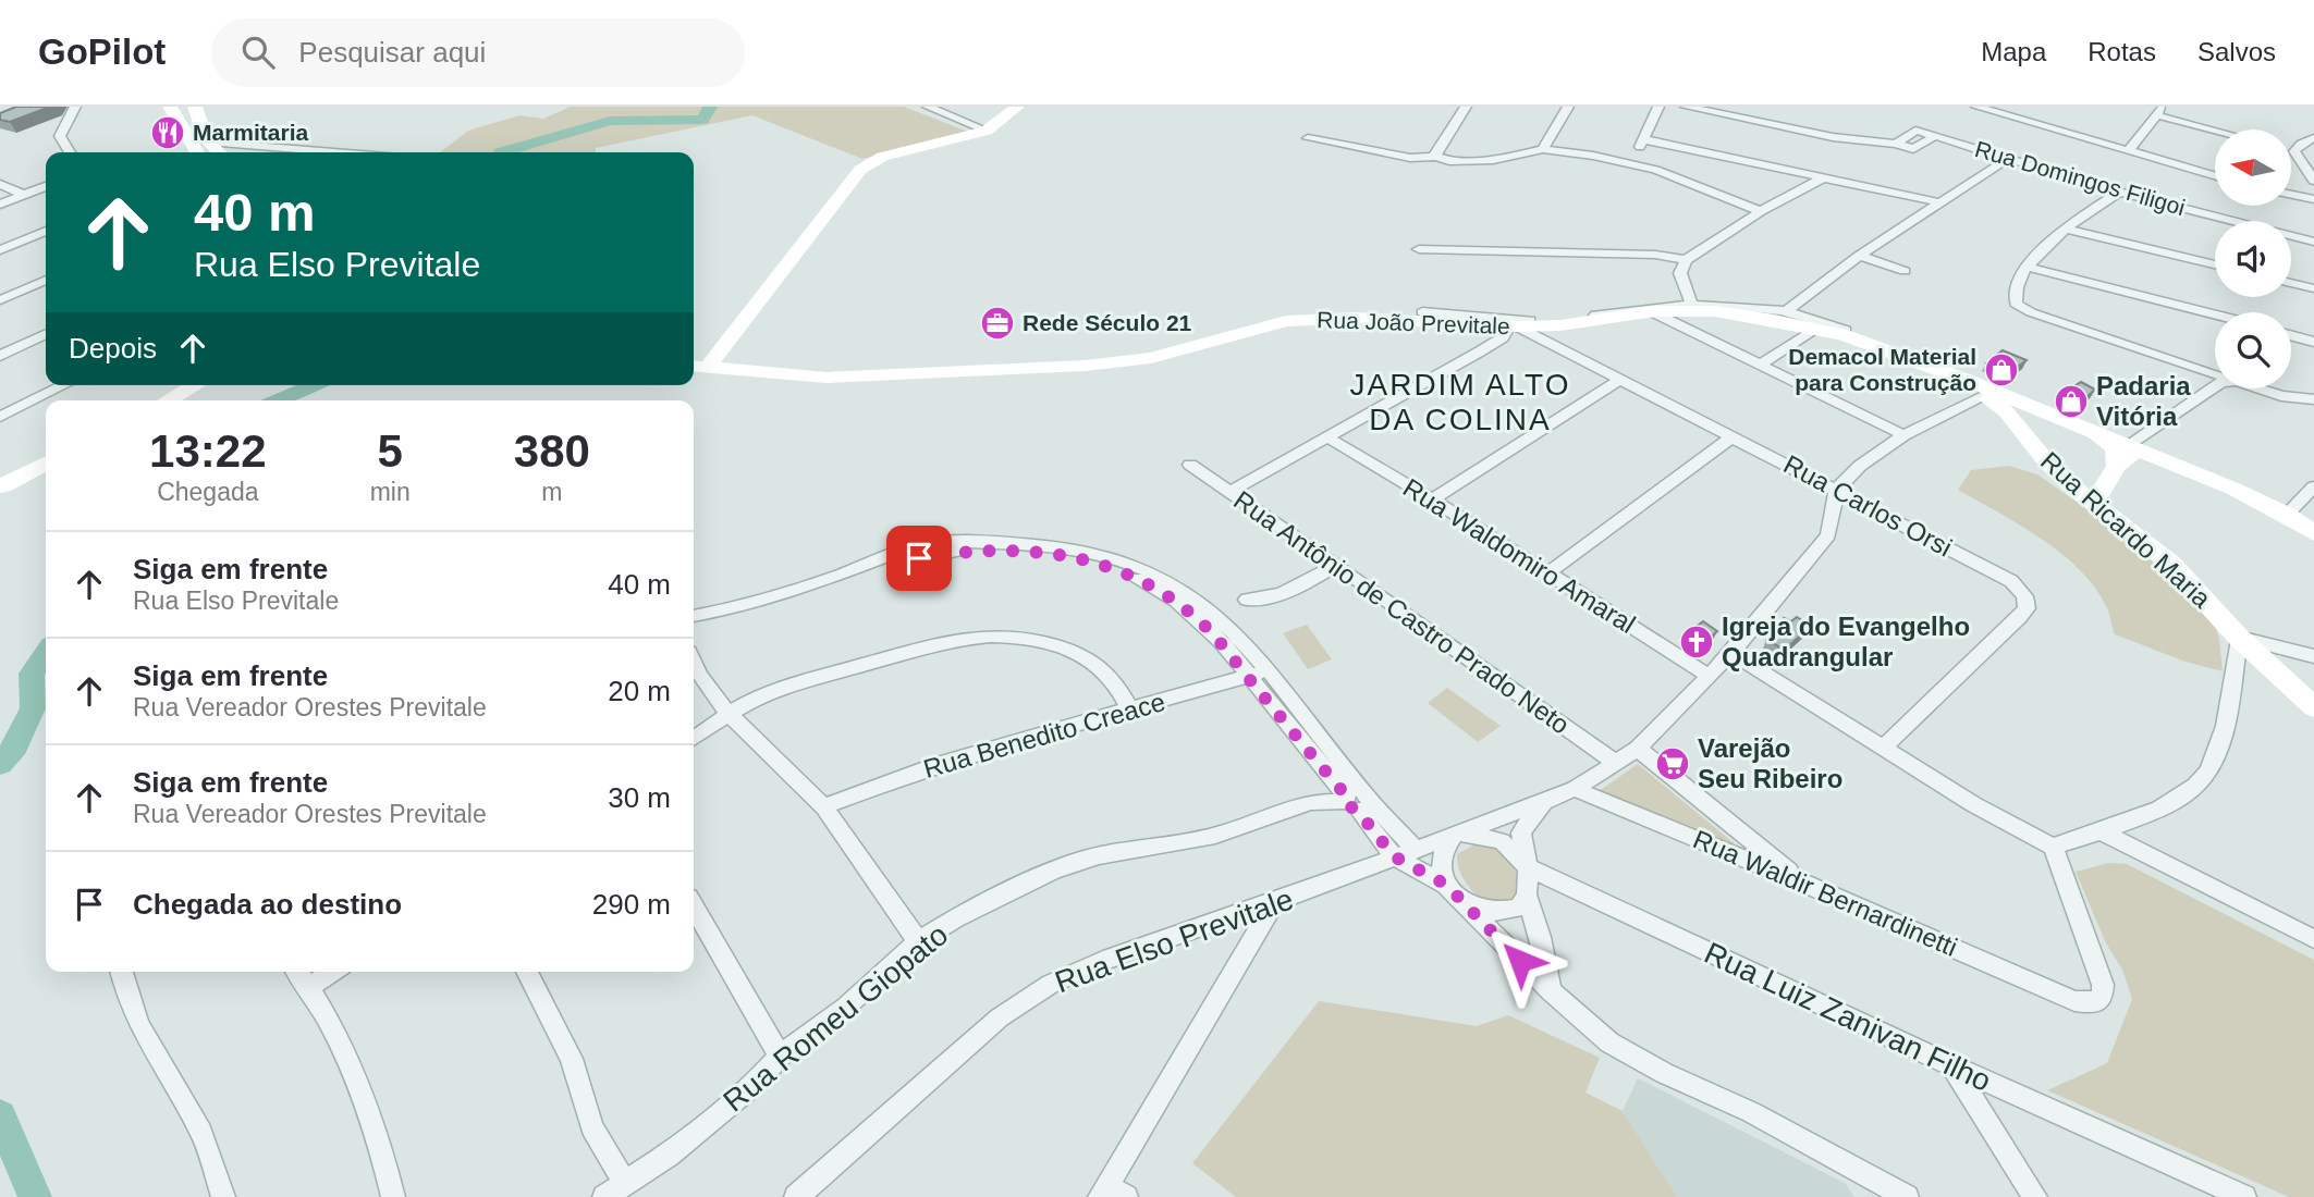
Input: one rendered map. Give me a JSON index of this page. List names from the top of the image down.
{
  "streets": {
    "main road": ["Rua João Previtale", "Rua Ricardo Maria"],
    "street": [
      "Rua Domingos Filigoi",
      "Rua Carlos Orsi",
      "Rua Waldomiro Amaral",
      "Rua Antônio de Castro Prado Neto",
      "Rua Benedito Creace",
      "Rua Waldir Bernardinetti",
      "Rua Elso Previtale",
      "Rua Luiz Zanivan Filho",
      "Rua Romeu Giopato"
    ]
  },
  "crossings": [
    ["Rua João Previtale", "Rua Carlos Orsi"],
    ["Rua João Previtale", "Rua Ricardo Maria"],
    ["Rua Carlos Orsi", "Rua Elso Previtale"],
    ["Rua Waldomiro Amaral", "Rua Elso Previtale"],
    ["Rua Antônio de Castro Prado Neto", "Rua Elso Previtale"],
    ["Rua Waldir Bernardinetti", "Rua Elso Previtale"],
    ["Rua Elso Previtale", "Rua Luiz Zanivan Filho"]
  ],
  "districts": ["JARDIM ALTO DA COLINA"],
  "places": {
    "restaurant": ["Marmitaria"],
    "office": ["Rede Século 21"],
    "shop": ["Demacol Material para Construção", "Padaria Vitória"],
    "church": ["Igreja do Evangelho Quadrangular"],
    "supermarket": ["Varejão Seu Ribeiro"]
  },
  "north": "left",
  "page": {
    "header": "GoPilot",
    "search": "Pesquisar aqui",
    "nav": ["Mapa", "Rotas", "Salvos"],
    "turn": ["40 m", "Rua Elso Previtale"],
    "then": "Depois",
    "eta": [
      "13:22",
      "Chegada",
      "5",
      "min",
      "380",
      "m"
    ],
    "list": [
      {
        "name": "Siga em frente",
        "note": "Rua Elso Previtale",
        "value": "40 m"
      },
      {
        "name": "Siga em frente",
        "note": "Rua Vereador Orestes Previtale",
        "value": "20 m"
      },
      {
        "name": "Siga em frente",
        "note": "Rua Vereador Orestes Previtale",
        "value": "30 m"
      },
      {
        "name": "Chegada ao destino",
        "value": "290 m"
      }
    ]
  }
}
